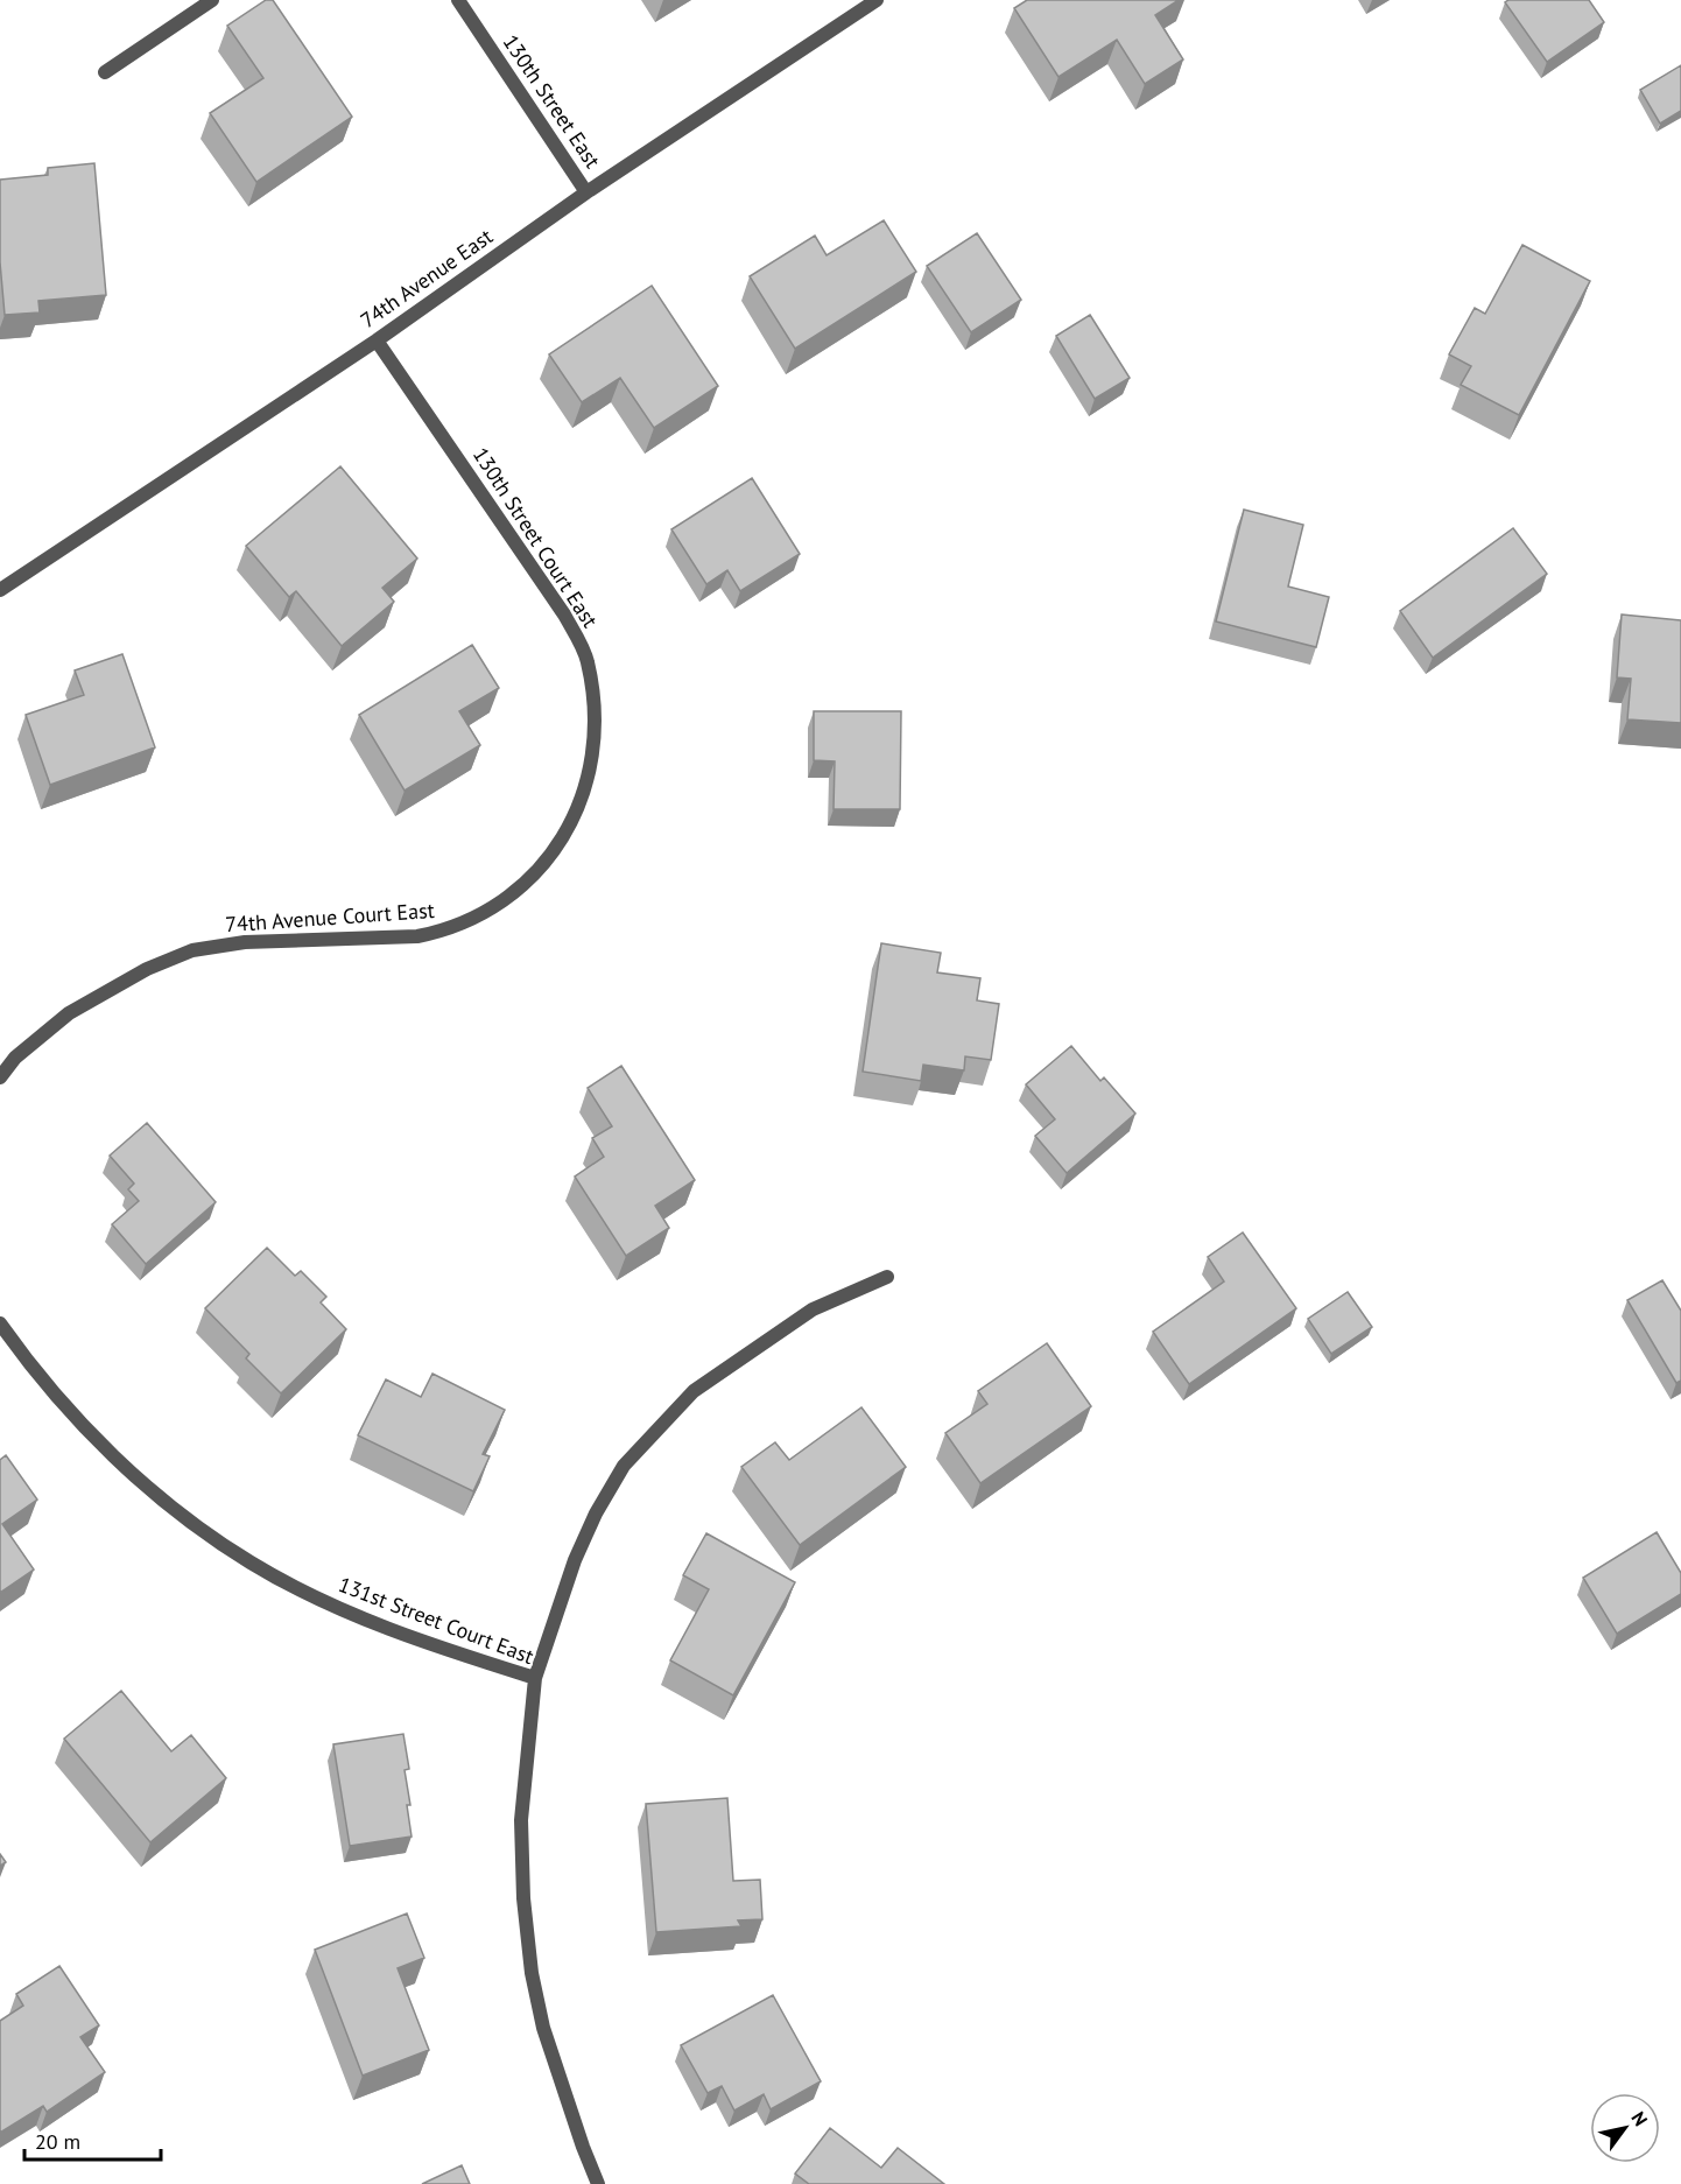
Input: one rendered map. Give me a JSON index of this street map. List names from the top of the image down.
{
  "streets": {
    "street": [
      "130th Street East",
      "74th Avenue East",
      "130th Street Court East",
      "74th Avenue Court East",
      "131st Street Court East"
    ]
  },
  "crossings": [
    ["130th Street East", "74th Avenue East"],
    ["74th Avenue East", "130th Street Court East"],
    ["130th Street Court East", "74th Avenue Court East"]
  ],
  "scale_bar": "20 m",
  "north": "top right"
}
